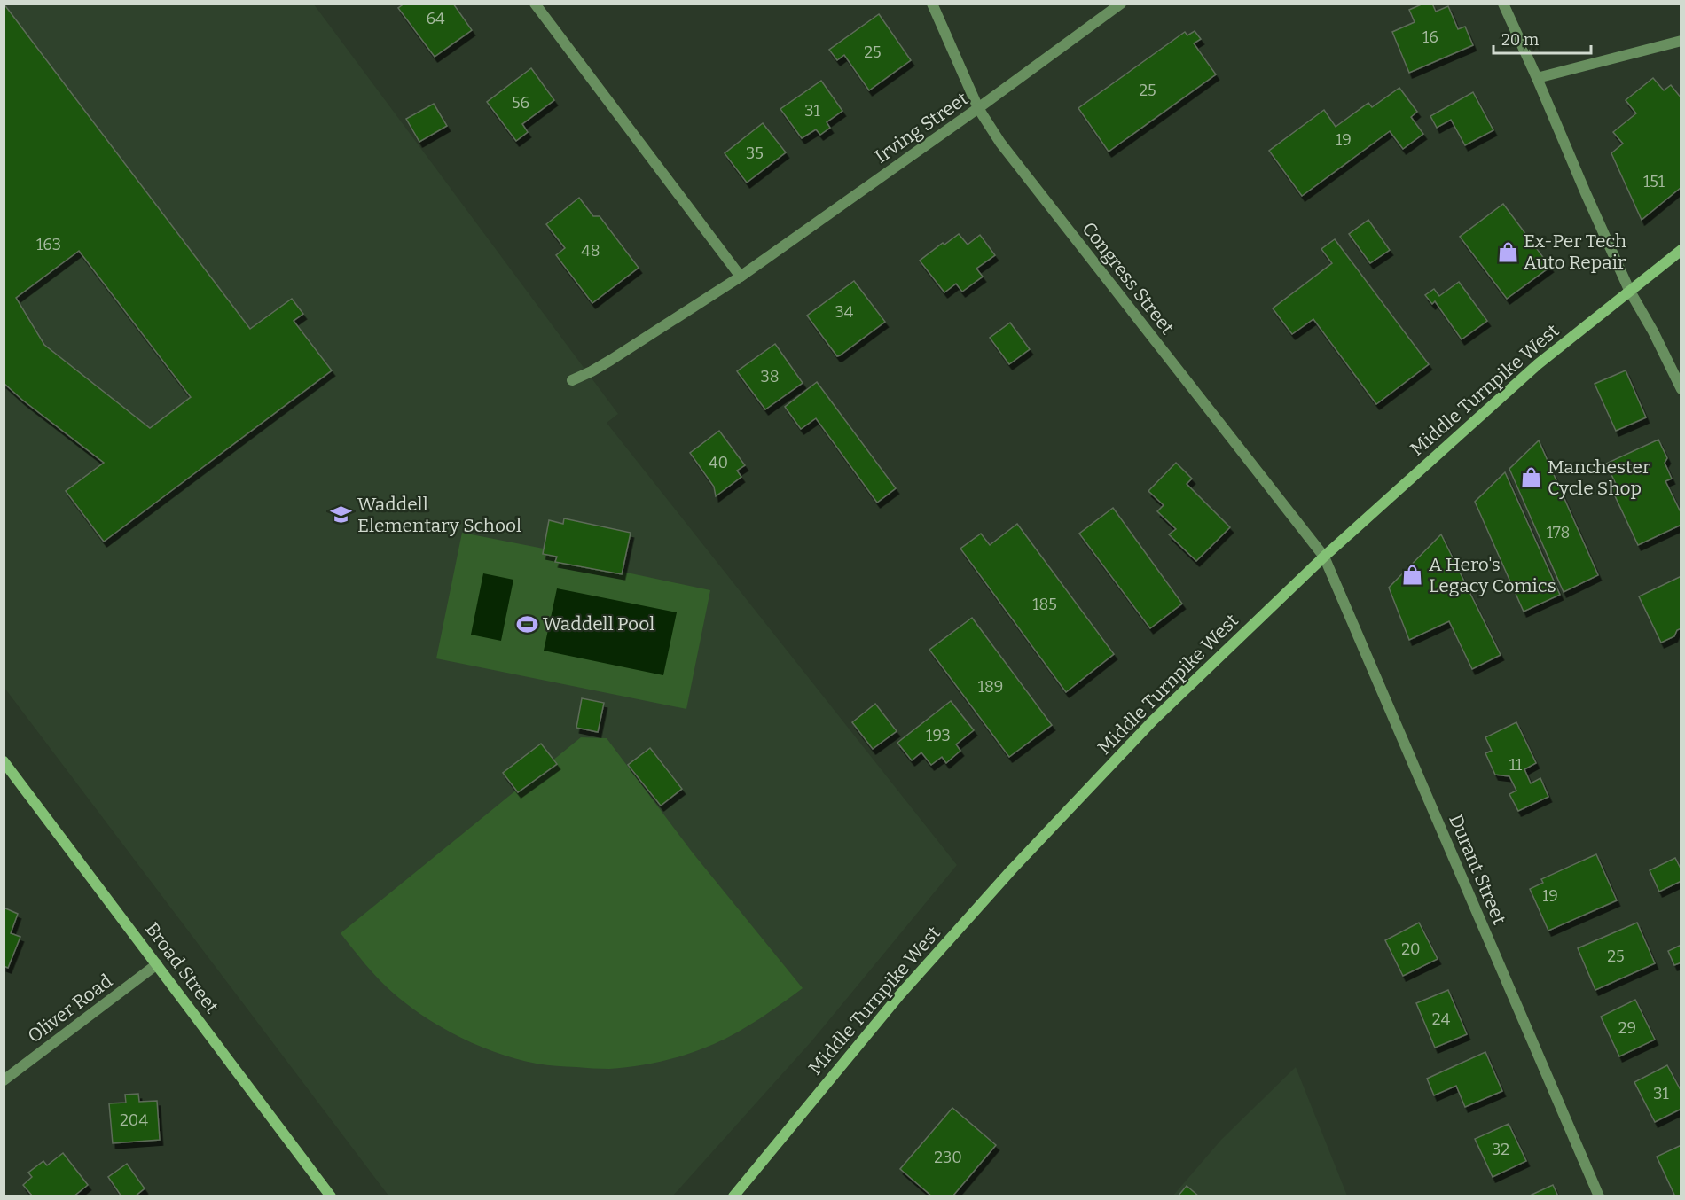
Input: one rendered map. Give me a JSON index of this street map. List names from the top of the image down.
{
  "streets": {
    "main road": ["Middle Turnpike West", "Broad Street"],
    "street": [
      "Irving Street",
      "Congress Street",
      "Durant Street",
      "Oliver Road"
    ]
  },
  "crossings": [
    ["Irving Street", "Congress Street"],
    ["Congress Street", "Middle Turnpike West"],
    ["Congress Street", "Durant Street"],
    ["Middle Turnpike West", "Durant Street"],
    ["Broad Street", "Oliver Road"]
  ],
  "places": {
    "shop": ["Ex-Per Tech Auto Repair", "Manchester Cycle Shop", "A Hero's Legacy Comics"],
    "school or university": ["Waddell Elementary School"],
    "sports": ["Waddell Pool"]
  },
  "house_numbers": [
    "64",
    "16",
    "25",
    "25",
    "56",
    "31",
    "19",
    "35",
    "151",
    "163",
    "48",
    "34",
    "38",
    "40",
    "178",
    "185",
    "189",
    "193",
    "11",
    "19",
    "20",
    "25",
    "24",
    "29",
    "31",
    "204",
    "32",
    "230"
  ],
  "scale_bar": "20 m"
}
